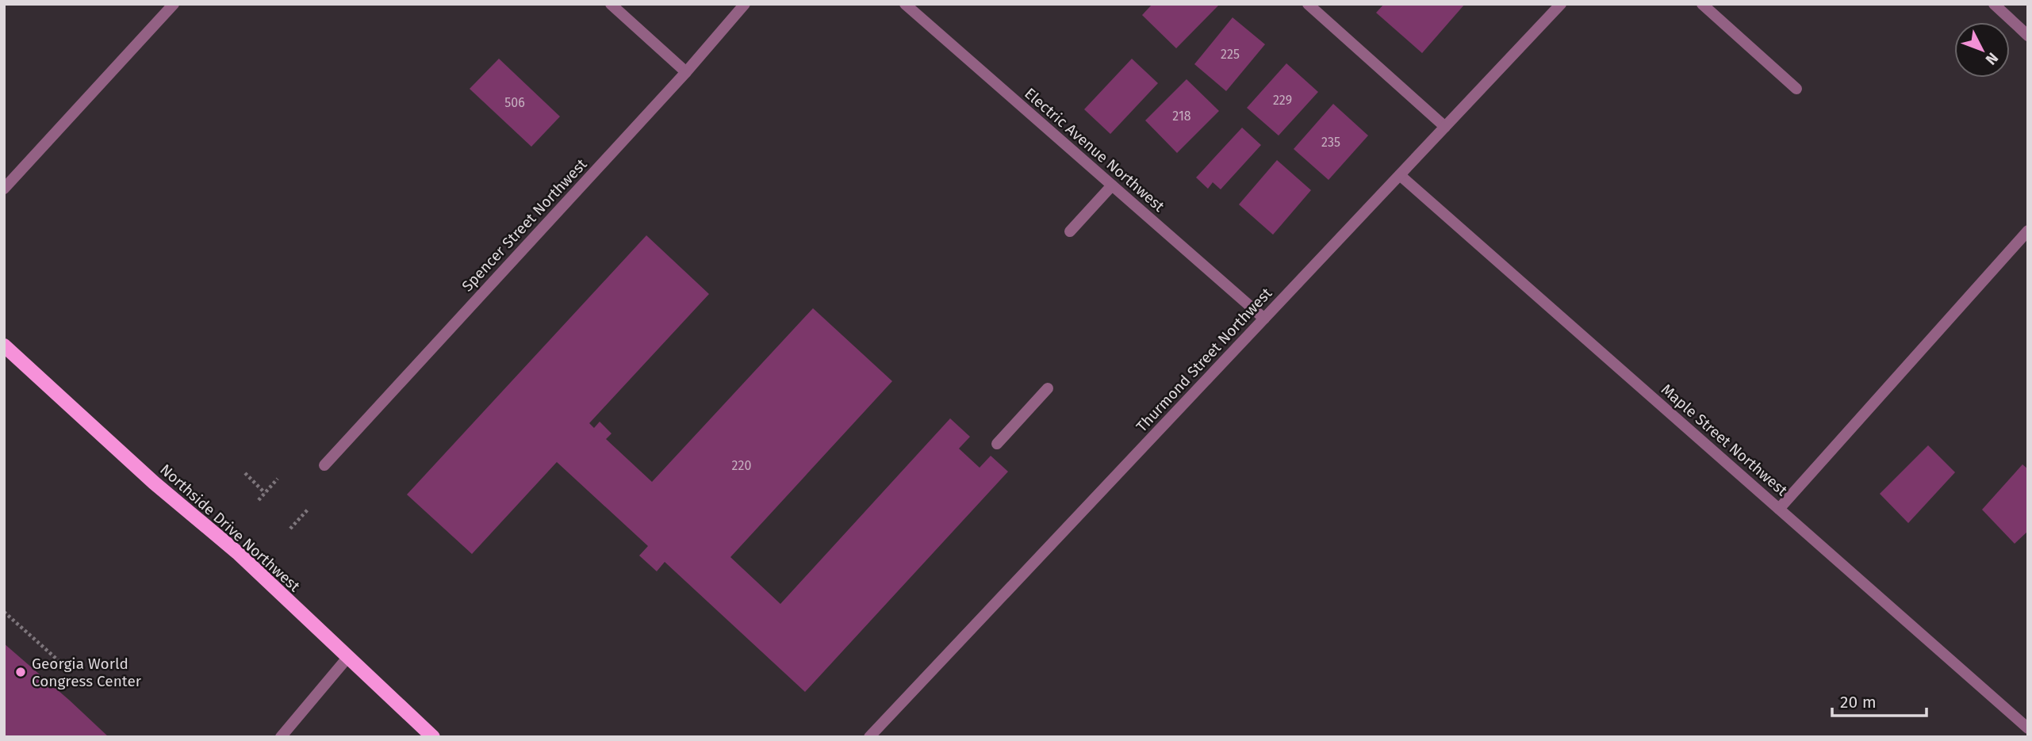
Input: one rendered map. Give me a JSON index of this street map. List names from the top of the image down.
{
  "streets": {
    "main road": ["Northside Drive Northwest"],
    "street": [
      "Electric Avenue Northwest",
      "Spencer Street Northwest",
      "Thurmond Street Northwest",
      "Maple Street Northwest"
    ]
  },
  "crossings": [
    ["Electric Avenue Northwest", "Thurmond Street Northwest"],
    ["Thurmond Street Northwest", "Maple Street Northwest"]
  ],
  "places": ["Georgia World Congress Center"],
  "house_numbers": [
    "225",
    "229",
    "506",
    "218",
    "235",
    "220"
  ],
  "scale_bar": "20 m",
  "north": "bottom right"
}
